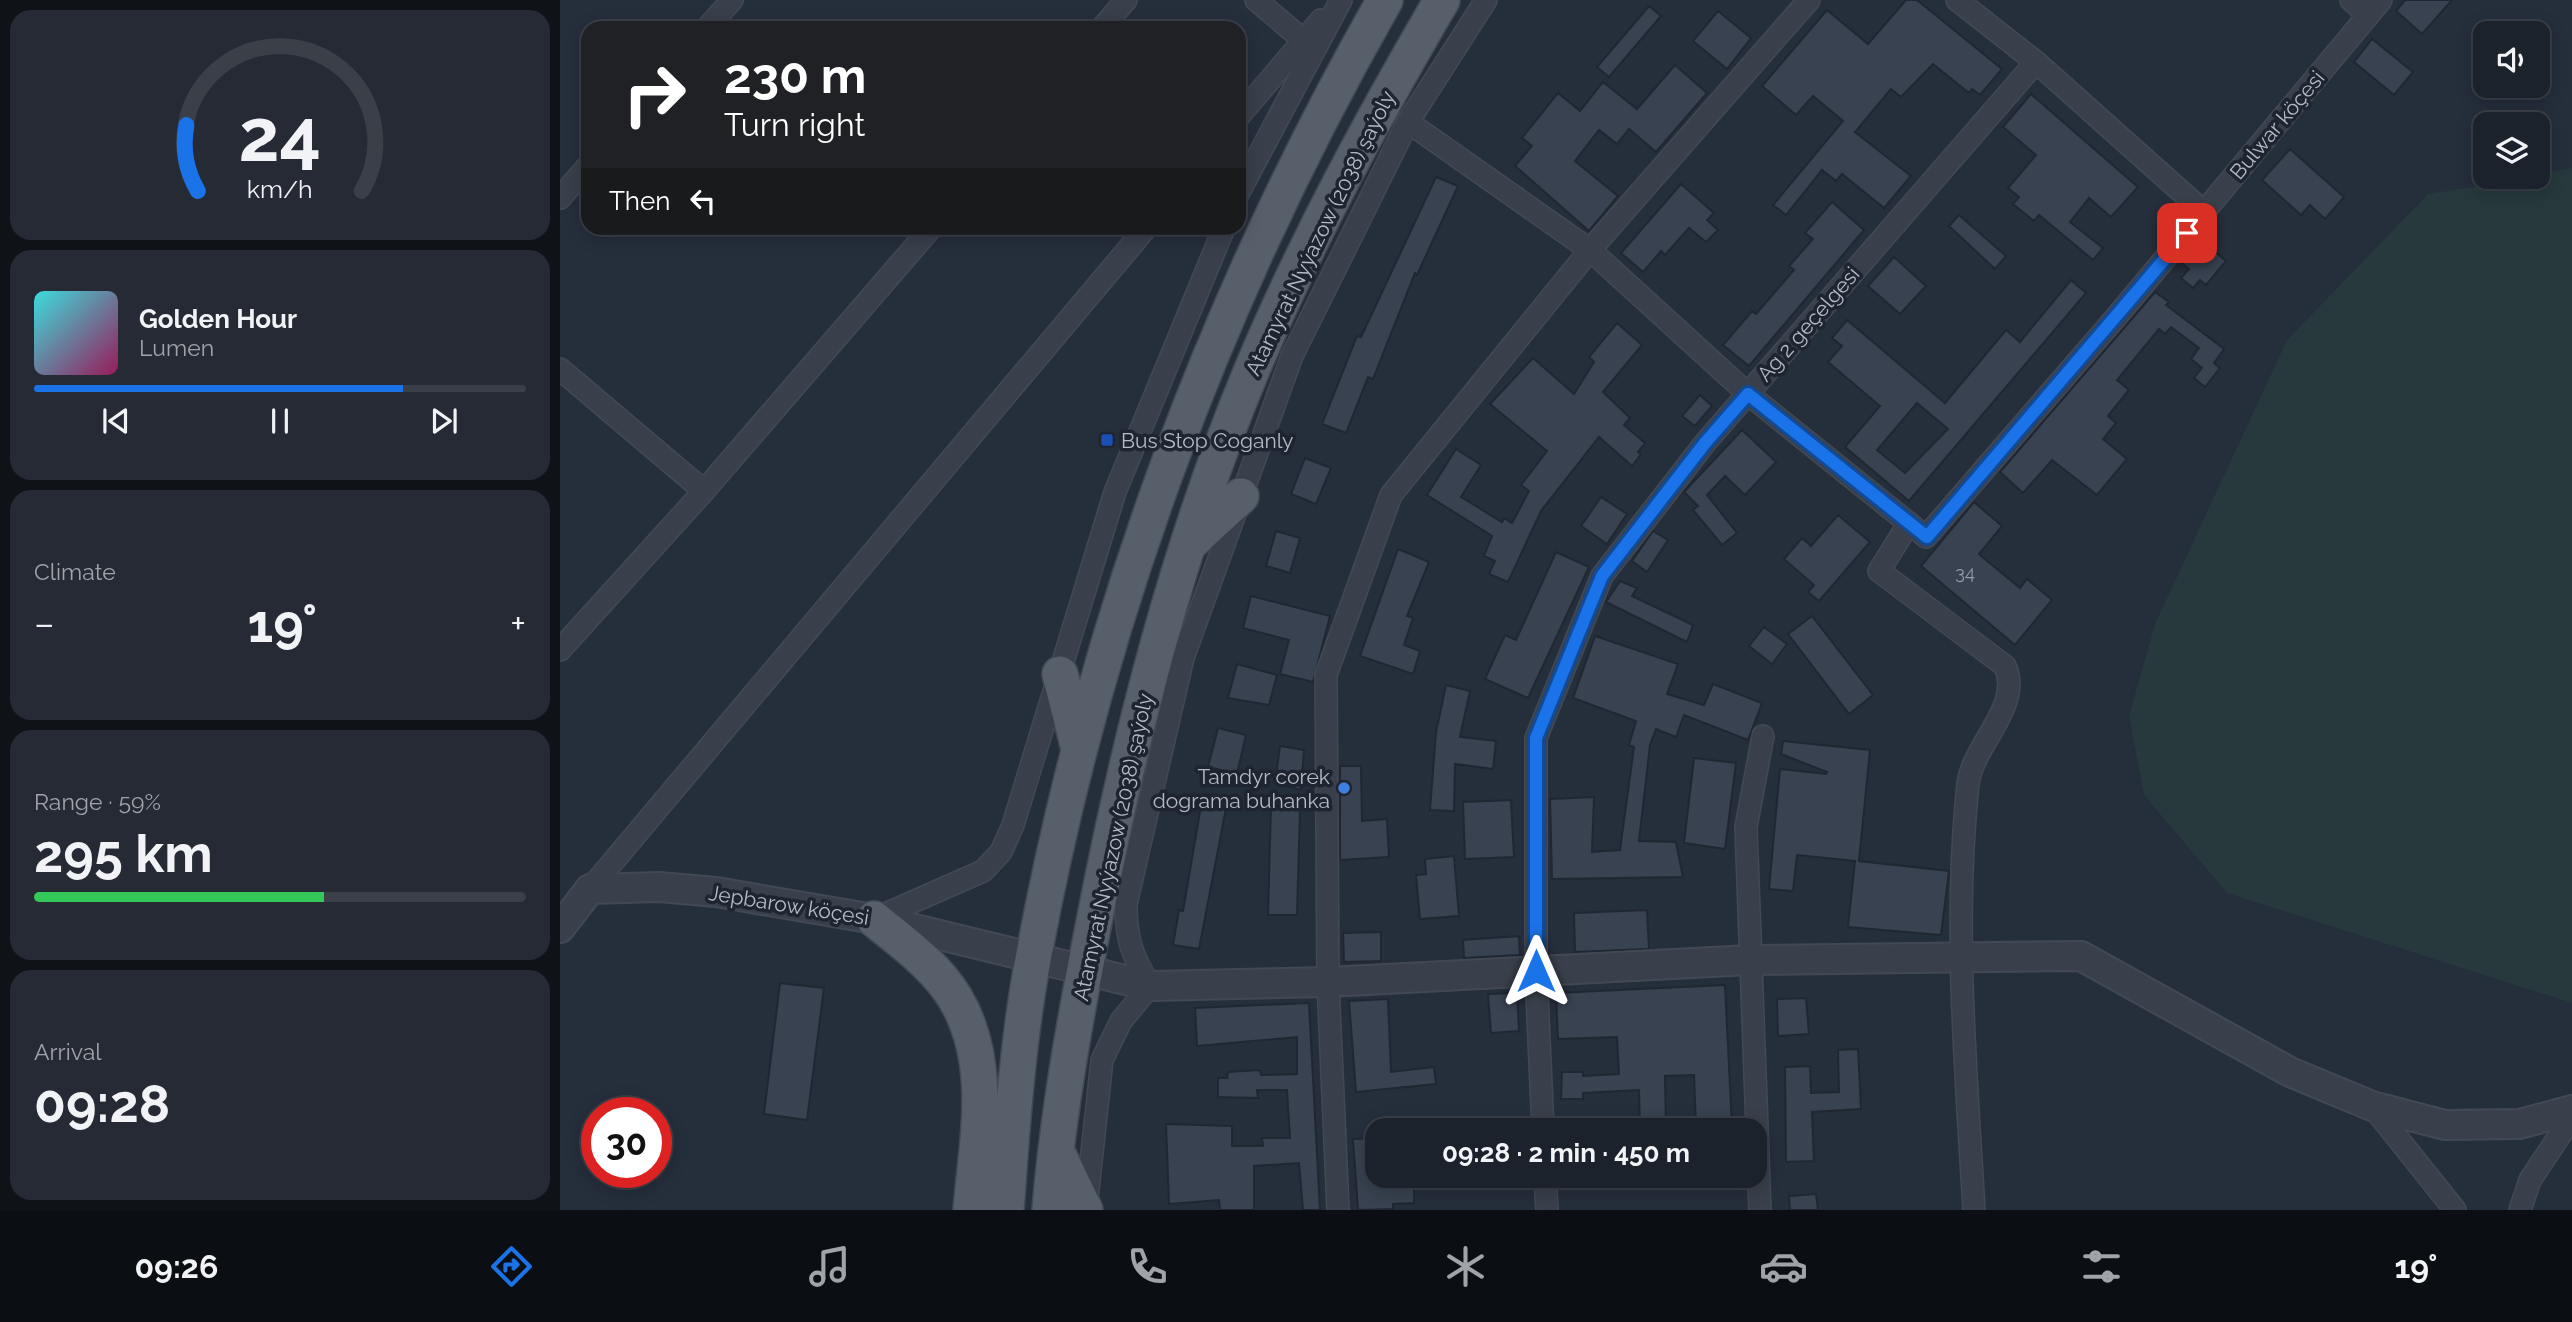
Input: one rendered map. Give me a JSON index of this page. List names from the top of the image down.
{
  "streets": {
    "main road": ["Atamyrat Nyýazow (2038) şaýoly"],
    "street": ["Bulwar köçesi", "Ag 2 geçelgesi", "Jepbarow köçesi"]
  },
  "crossings": [
    ["Atamyrat Nyýazow (2038) şaýoly", "Jepbarow köçesi"],
    ["Ag 2 geçelgesi", "Jepbarow köçesi"]
  ],
  "places": {
    "transit": ["Bus Stop Coganly"],
    "other": ["Tamdyr corek dograma buhanka"]
  },
  "house_numbers": ["34"],
  "page": {
    "turn": ["230 m", "Turn right"],
    "then": "Then",
    "song": ["Golden Hour", "Lumen"],
    "tile": [
      "Climate",
      ["Range · 59%", "295 km"],
      ["Arrival", "09:28"]
    ],
    "heat": ["−", "19°", "+"],
    "limit": "30",
    "trip": "09:28 · 2 min · 450 m",
    "tabs": ["09:26", "19°"],
    "gauge": ["24", "km/h"]
  }
}
